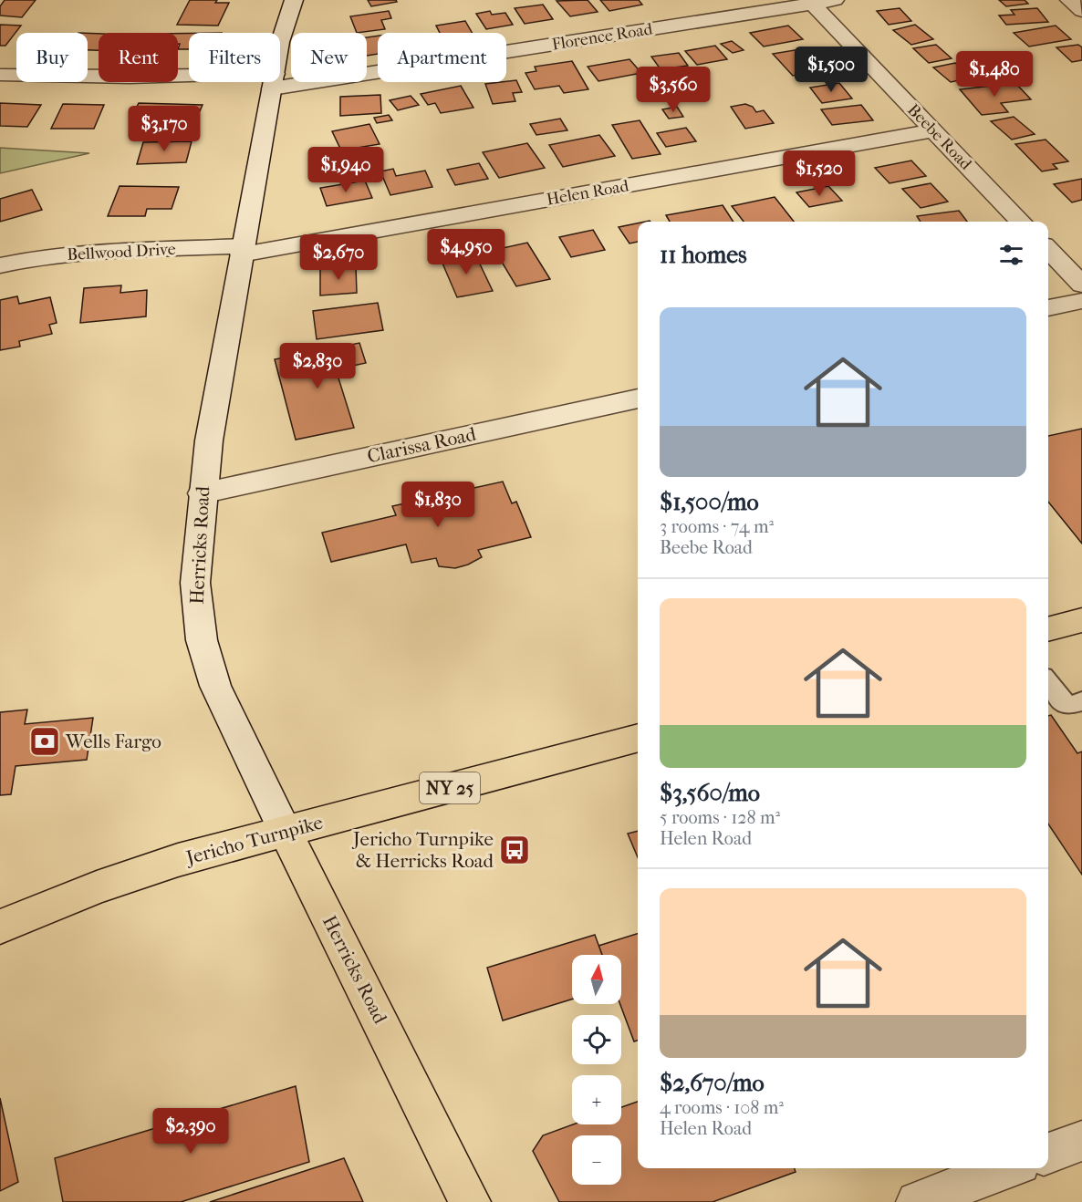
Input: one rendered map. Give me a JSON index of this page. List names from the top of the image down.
{
  "streets": {
    "main road": ["Herricks Road", "NY 25", "Jericho Turnpike"],
    "street": [
      "Florence Road",
      "Beebe Road",
      "Helen Road",
      "Bellwood Drive",
      "Clarissa Road"
    ]
  },
  "crossings": [
    ["Florence Road", "Beebe Road"],
    ["Beebe Road", "Helen Road"],
    ["Helen Road", "Bellwood Drive"],
    ["Helen Road", "Herricks Road"],
    ["Bellwood Drive", "Herricks Road"],
    ["Clarissa Road", "Herricks Road"],
    ["Herricks Road", "Jericho Turnpike"]
  ],
  "places": {
    "bank": ["Wells Fargo"],
    "bus stop": ["Jericho Turnpike & Herricks Road"]
  },
  "north": "top",
  "page": {
    "chip": [
      "Buy",
      "Rent",
      "Filters",
      "New",
      "Apartment"
    ],
    "price": [
      "$1,500",
      "$1,480",
      "$3,560",
      "$3,170",
      "$1,940",
      "$1,520",
      "$4,950",
      "$2,670",
      "$2,830",
      "$1,830",
      "$2,390"
    ],
    "heading": "11 homes",
    "list": [
      {
        "name": "$1,500/mo",
        "note": "3 rooms · 74 m² · Beebe Road"
      },
      {
        "name": "$3,560/mo",
        "note": "5 rooms · 128 m² · Helen Road"
      },
      {
        "name": "$2,670/mo",
        "note": "4 rooms · 108 m² · Helen Road"
      }
    ],
    "map_buttons": ["+", "−"]
  }
}
